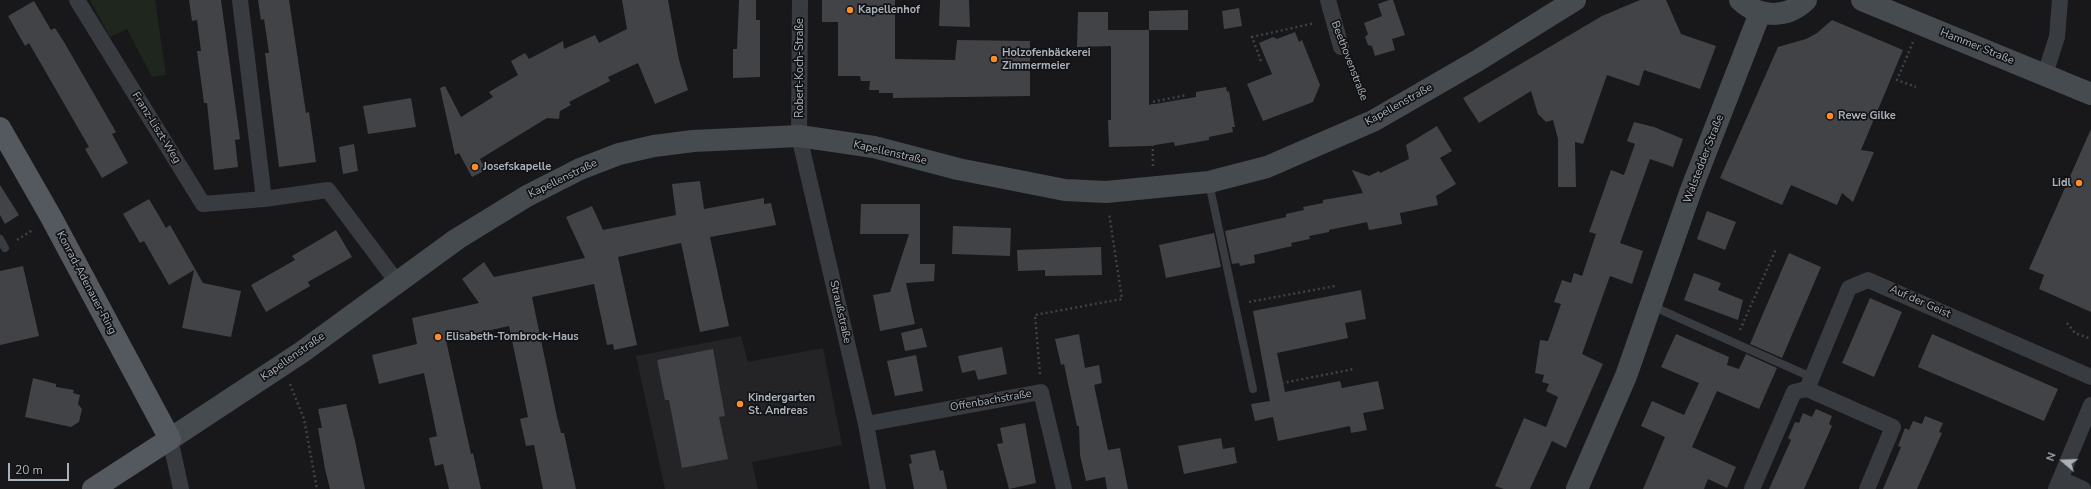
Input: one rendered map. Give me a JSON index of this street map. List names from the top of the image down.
{
  "streets": {
    "main road": [
      "Hammer Straße",
      "Kapellenstraße",
      "Walstedder Straße",
      "Konrad-Adenauer-Ring"
    ],
    "street": [
      "Beethovenstraße",
      "Robert-Koch-Straße",
      "Franz-Liszt-Weg",
      "Auf der Geist",
      "Straußstraße",
      "Offenbachstraße"
    ]
  },
  "crossings": [
    ["Beethovenstraße", "Kapellenstraße"],
    ["Robert-Koch-Straße", "Kapellenstraße"],
    ["Robert-Koch-Straße", "Straußstraße"],
    ["Kapellenstraße", "Franz-Liszt-Weg"],
    ["Kapellenstraße", "Konrad-Adenauer-Ring"],
    ["Kapellenstraße", "Straußstraße"],
    ["Straußstraße", "Offenbachstraße"]
  ],
  "places": [
    "Kapellenhof",
    "Holzofenbäckerei Zimmermeier",
    "Rewe Gilke",
    "Josefskapelle",
    "Lidl",
    "Elisabeth-Tombrock-Haus",
    "Kindergarten St. Andreas"
  ],
  "scale_bar": "20 m",
  "north": "left"
}
